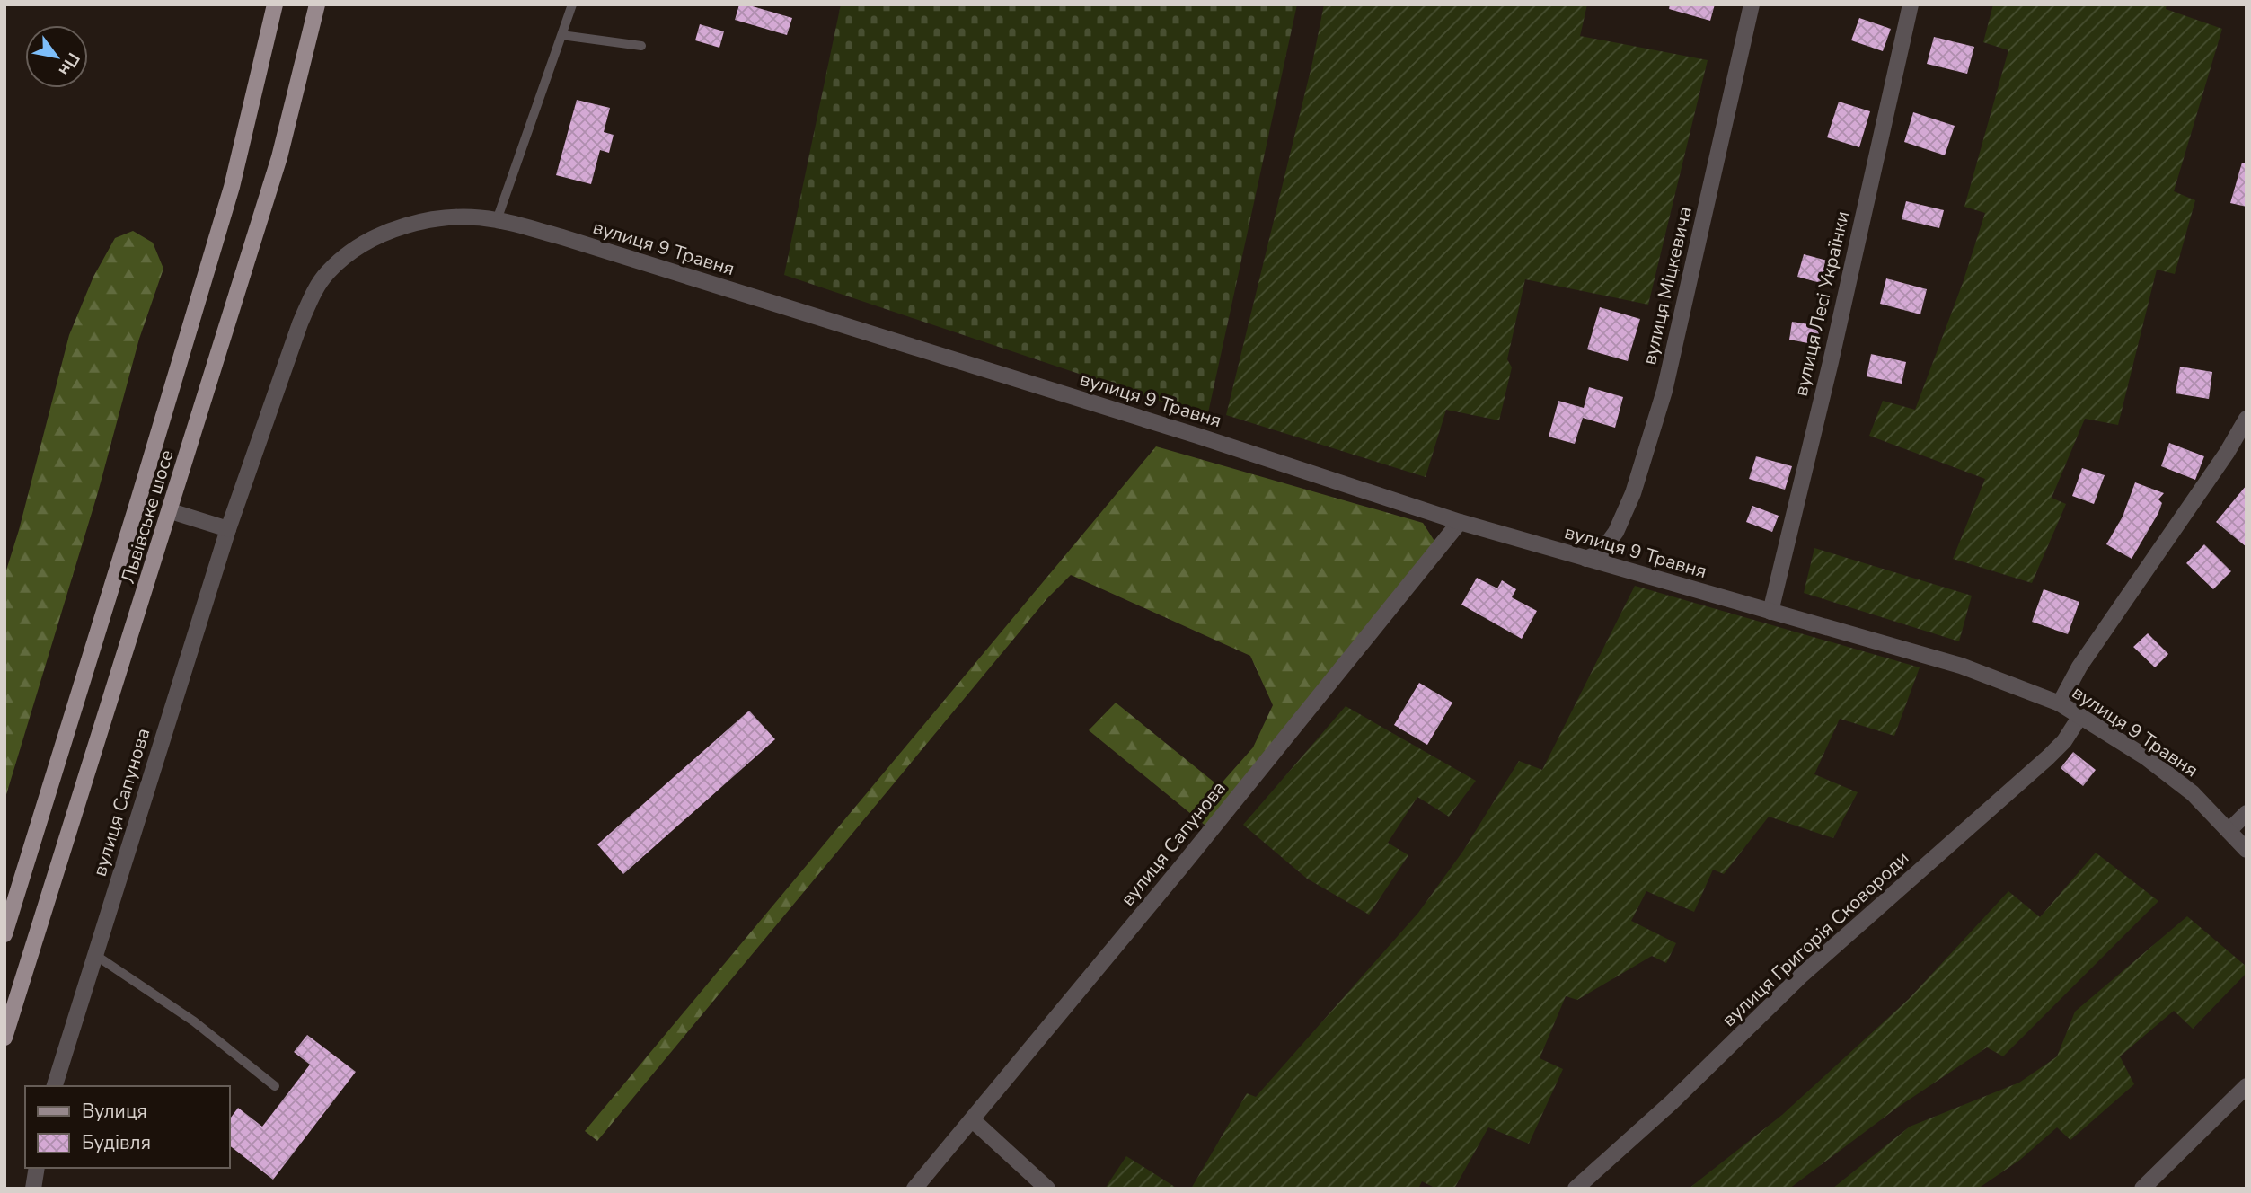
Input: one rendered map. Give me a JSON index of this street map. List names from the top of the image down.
{
  "streets": {
    "main road": ["Львівське шосе"],
    "street": [
      "вулиця 9 Травня",
      "вулиця Міцкевича",
      "вулиця Лесі Українки",
      "вулиця Сапунова",
      "вулиця Григорія Сковороди"
    ]
  },
  "crossings": [
    ["вулиця 9 Травня", "вулиця Міцкевича"],
    ["вулиця 9 Травня", "вулиця Лесі Українки"],
    ["вулиця 9 Травня", "вулиця Сапунова"],
    ["вулиця 9 Травня", "вулиця Григорія Сковороди"]
  ],
  "legend": ["Вулиця", "Будівля"],
  "north": "bottom right"
}
